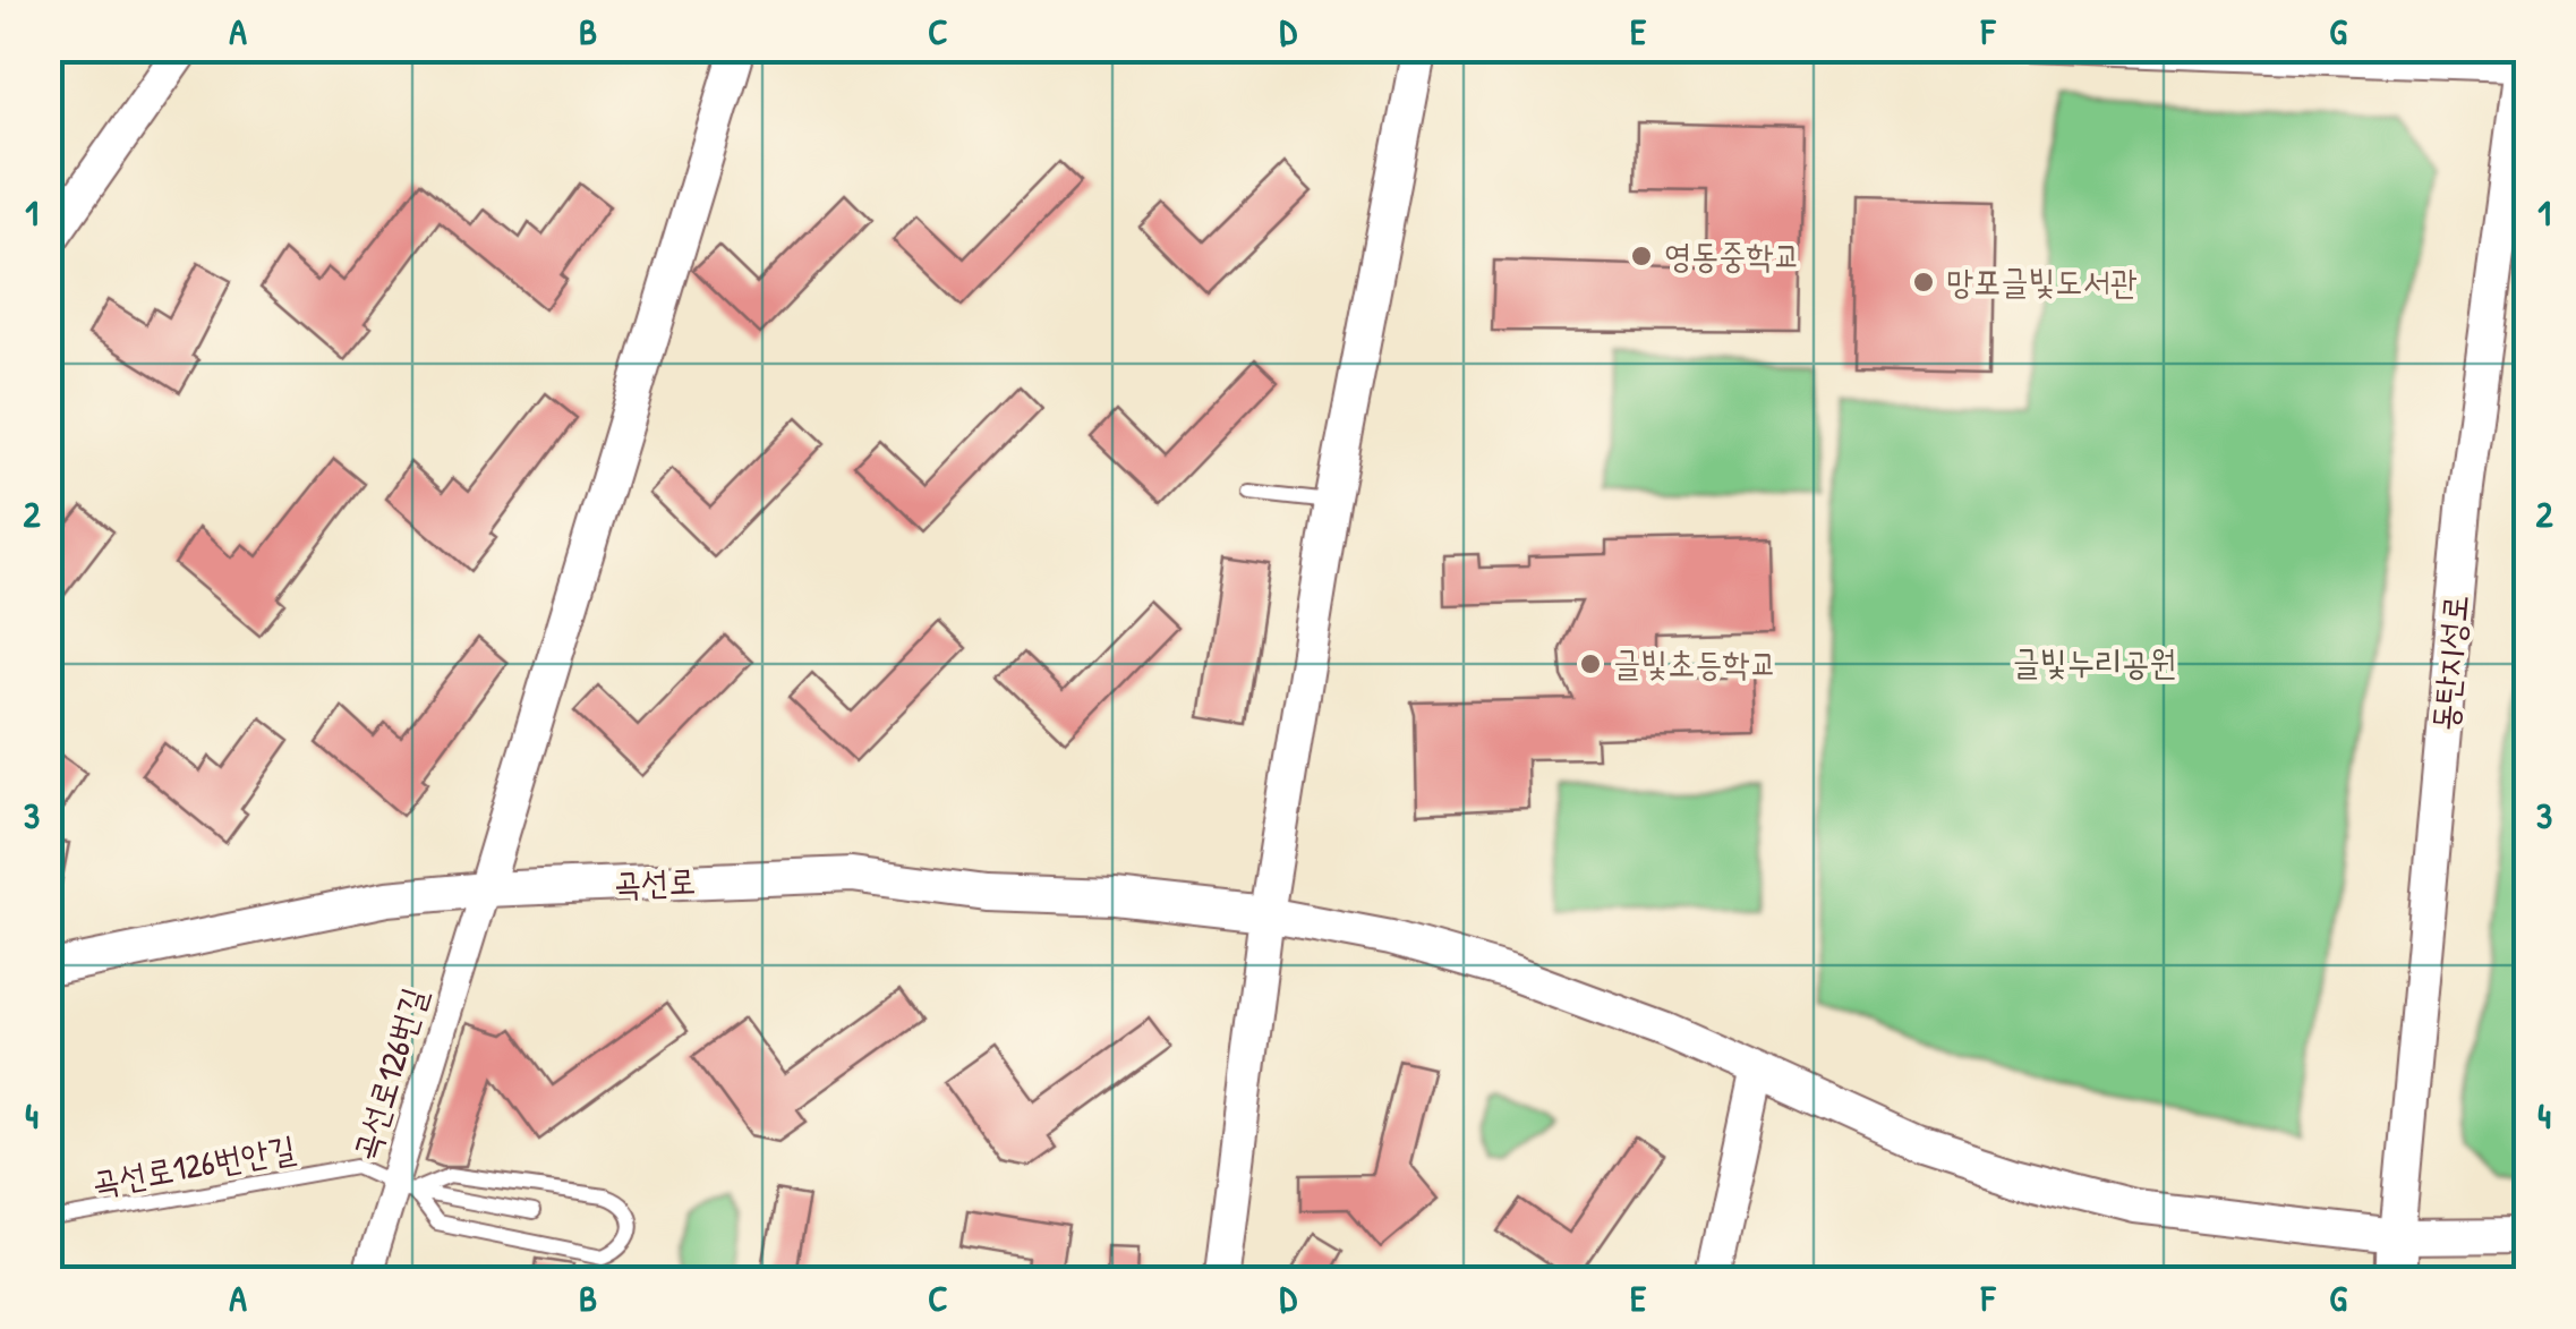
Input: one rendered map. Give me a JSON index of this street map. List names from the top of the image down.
{
  "streets": {
    "main road": ["동탄지성로"],
    "street": ["곡선로", "곡선로126번길"],
    "lane": ["곡선로126번안길"]
  },
  "crossings": [
    ["동탄지성로", "곡선로"],
    ["곡선로", "곡선로126번길"],
    ["곡선로126번길", "곡선로126번안길"]
  ],
  "parks": ["글빛누리공원"],
  "places": ["영동중학교", "망포글빛도서관", "글빛초등학교"],
  "grid": {
    "columns": [
      "A",
      "B",
      "C",
      "D",
      "E",
      "F",
      "G"
    ],
    "rows": [
      "1",
      "2",
      "3",
      "4"
    ]
  }
}
